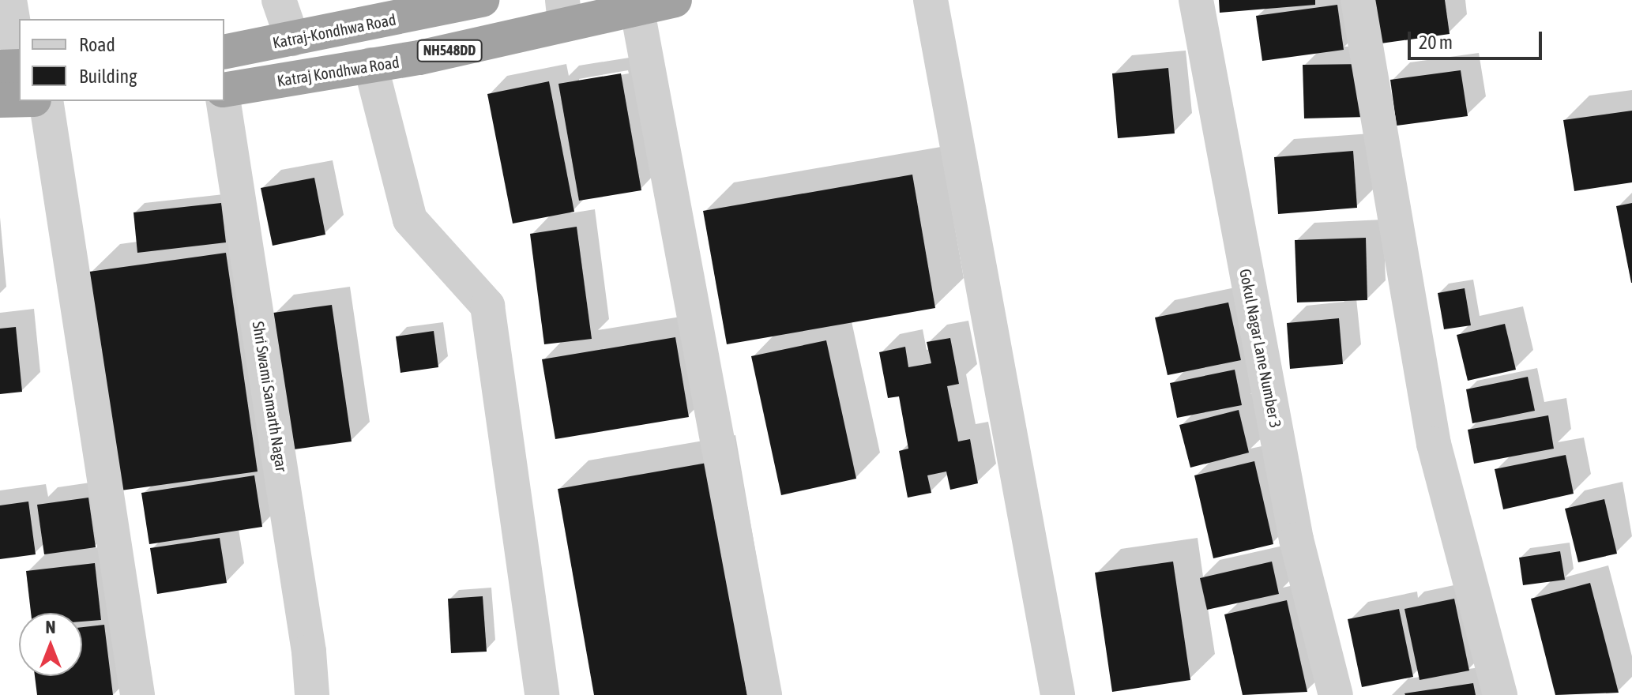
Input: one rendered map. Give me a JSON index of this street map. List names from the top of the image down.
{
  "streets": {
    "highway": ["Katraj-Kondhwa Road", "NH548DD", "Katraj Kondhwa Road"],
    "street": ["Gokul Nagar Lane Number 3", "Shri Swami Samarth Nagar"]
  },
  "legend": ["Road", "Building"],
  "scale_bar": "20 m",
  "north": "top"
}
